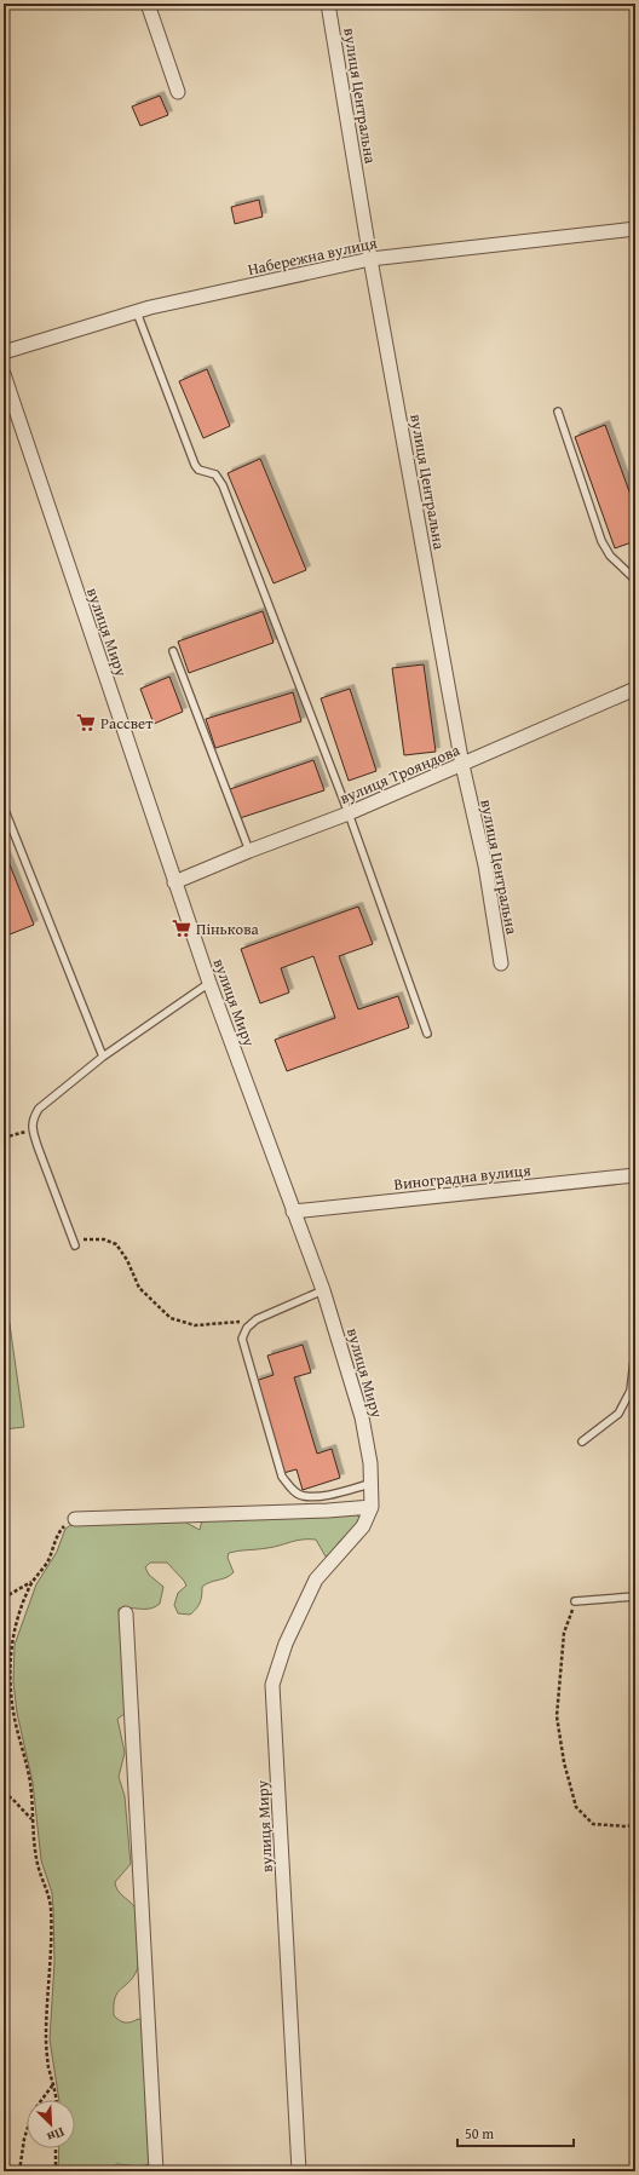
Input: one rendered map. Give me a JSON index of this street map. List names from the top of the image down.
{
  "streets": {
    "street": [
      "вулиця Центральна",
      "Набережна вулиця",
      "вулиця Миру",
      "вулиця Трояндова",
      "Виноградна вулиця"
    ]
  },
  "crossings": [
    ["вулиця Центральна", "Набережна вулиця"],
    ["вулиця Центральна", "вулиця Трояндова"],
    ["вулиця Миру", "вулиця Трояндова"],
    ["вулиця Миру", "Виноградна вулиця"]
  ],
  "places": {
    "supermarket": ["Рассвет", "Пінькова"]
  },
  "scale_bar": "50 m",
  "north": "bottom right"
}
